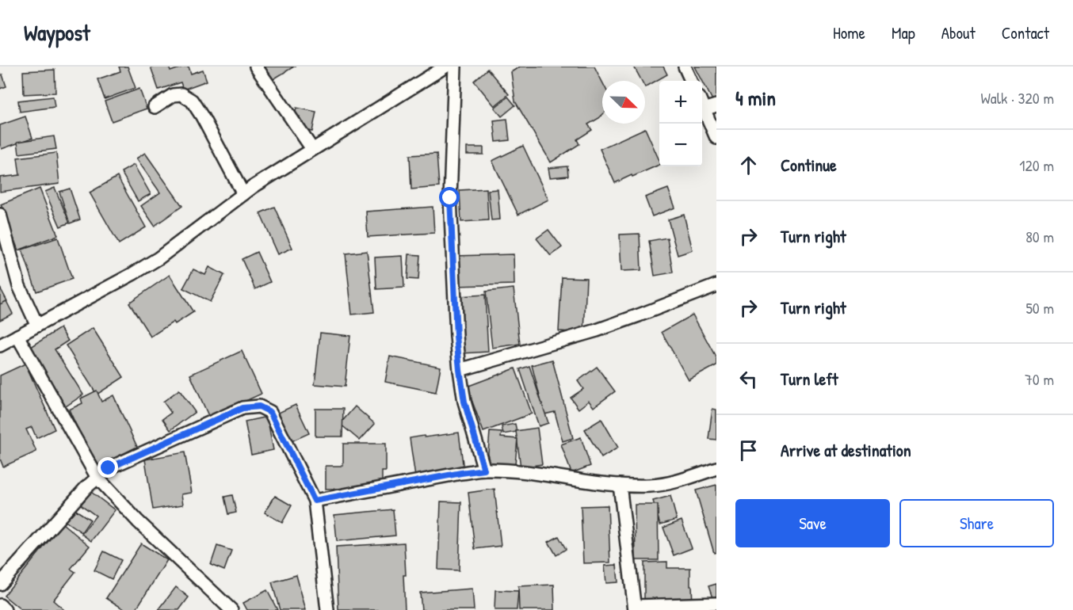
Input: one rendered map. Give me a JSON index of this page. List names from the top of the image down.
{
  "north": "bottom right",
  "page": {
    "header": "Waypost",
    "nav": [
      "Home",
      "Map",
      "About",
      "Contact"
    ],
    "heading": ["4 min", "Walk · 320 m"],
    "map_buttons": ["+", "−"],
    "list": [
      ["Continue", "120 m"],
      ["Turn right", "80 m"],
      ["Turn right", "50 m"],
      ["Turn left", "70 m"],
      "Arrive at destination"
    ],
    "buttons": ["Save", "Share"]
  }
}
